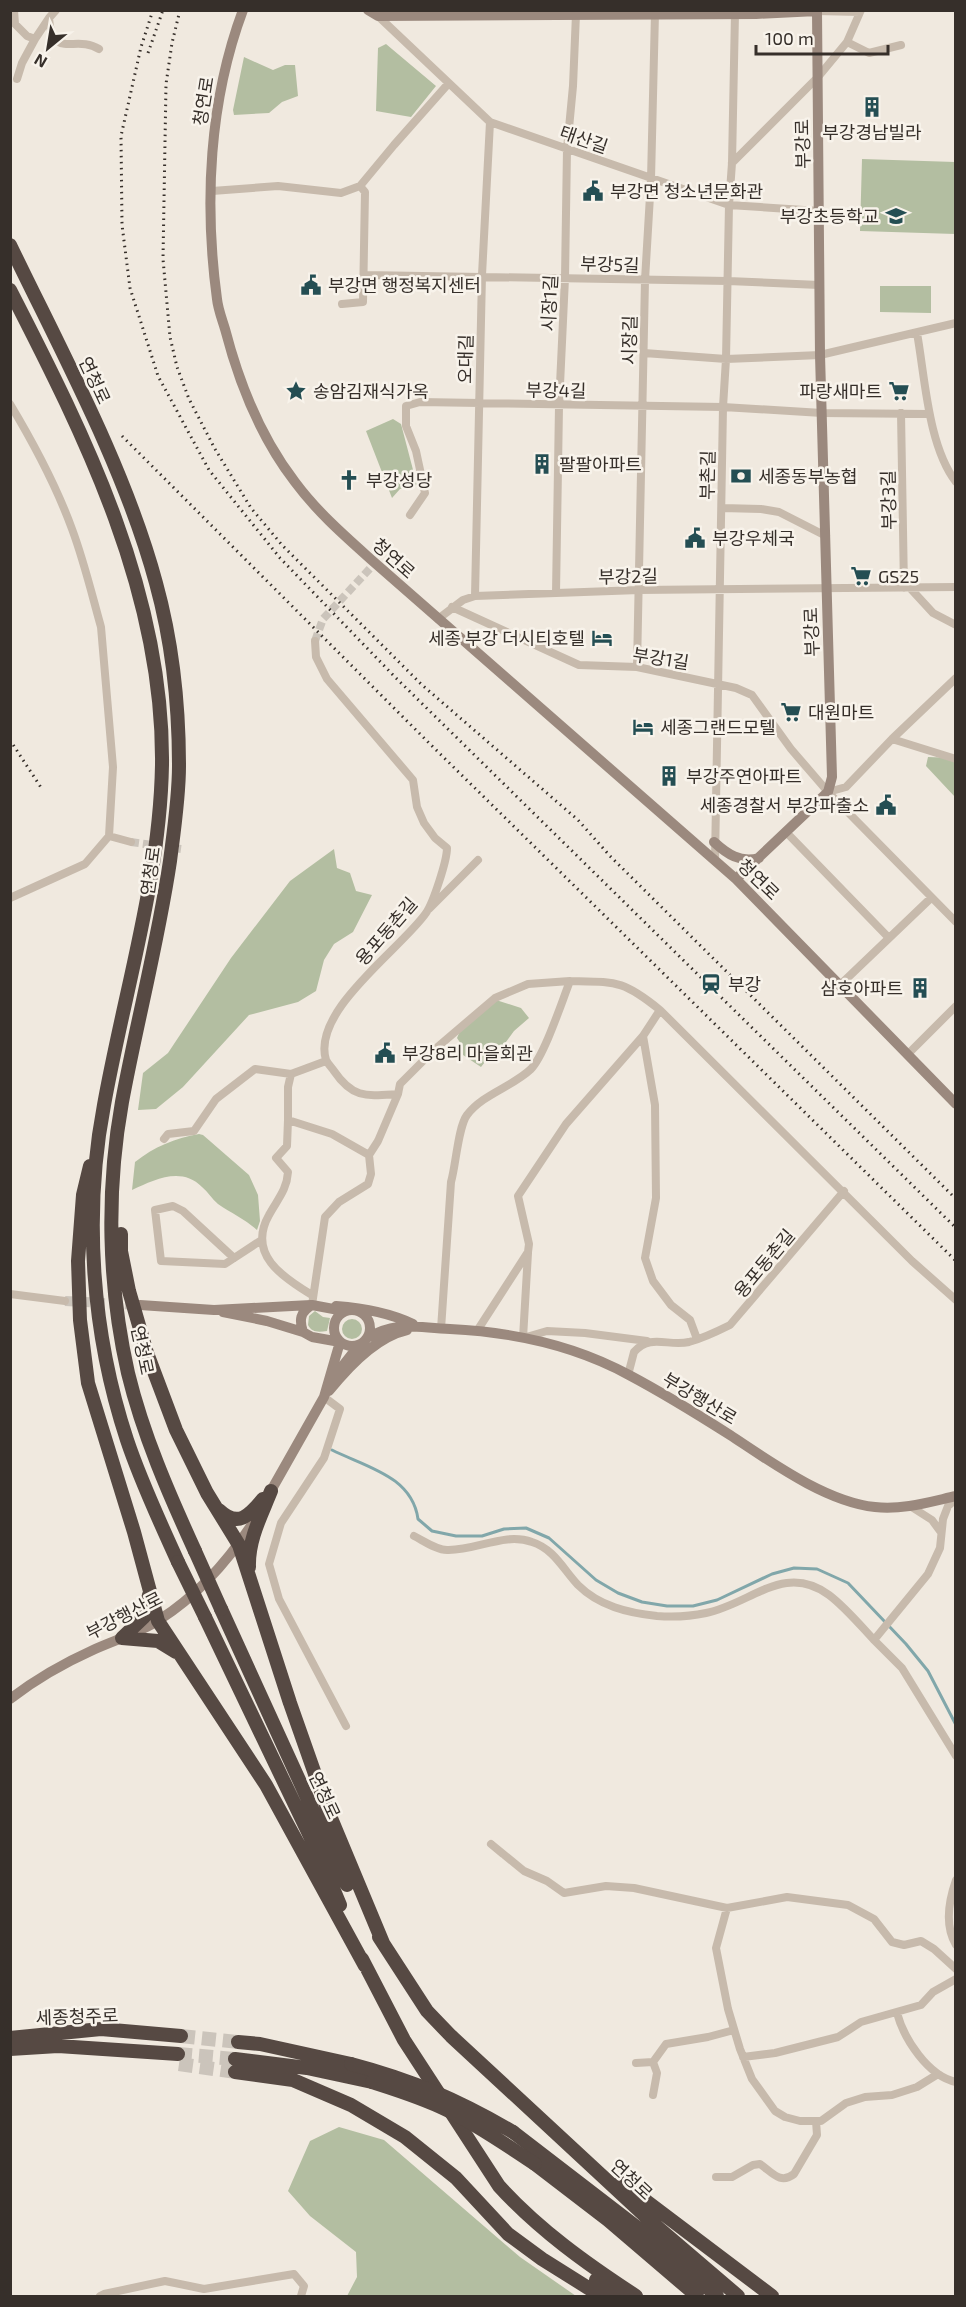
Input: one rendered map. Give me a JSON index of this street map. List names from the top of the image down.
{
  "streets": {
    "highway": ["연청로", "세종청주로"],
    "street": [
      "청연로",
      "태산길",
      "부강로",
      "부강5길",
      "시장1길",
      "시장길",
      "오대길",
      "부강4길",
      "부촌길",
      "부강3길",
      "부강2길",
      "부강1길",
      "용포동촌길",
      "부강행산로"
    ]
  },
  "crossings": [
    ["청연로", "부촌길"],
    ["청연로", "부강2길"],
    ["태산길", "부강로"],
    ["태산길", "시장1길"],
    ["태산길", "시장길"],
    ["태산길", "오대길"],
    ["태산길", "부촌길"],
    ["부강로", "부강5길"],
    ["부강로", "부강4길"],
    ["부강로", "부강2길"],
    ["부강로", "부강1길"],
    ["부강5길", "시장1길"],
    ["부강5길", "시장길"],
    ["부강5길", "오대길"],
    ["부강5길", "부촌길"],
    ["시장1길", "부강4길"],
    ["시장1길", "부강2길"],
    ["시장길", "부강4길"],
    ["시장길", "부강2길"],
    ["시장길", "부강1길"],
    ["오대길", "부강4길"],
    ["오대길", "부강2길"],
    ["부강4길", "부촌길"],
    ["부촌길", "부강2길"],
    ["부촌길", "부강1길"],
    ["부강2길", "부강1길"],
    ["용포동촌길", "부강행산로"]
  ],
  "places": {
    "building": [
      "부강경남빌라",
      "팔팔아파트",
      "부강주연아파트",
      "삼호아파트"
    ],
    "public building": [
      "부강면 청소년문화관",
      "부강면 행정복지센터",
      "부강우체국",
      "세종경찰서 부강파출소",
      "부강8리 마을회관"
    ],
    "school or university": ["부강초등학교"],
    "place": ["송암김재식가옥"],
    "supermarket": ["파랑새마트", "GS25", "대원마트"],
    "bank": ["세종동부농협"],
    "church": ["부강성당"],
    "hotel": ["세종 부강 더시티호텔", "세종그랜드모텔"],
    "station": ["부강"]
  },
  "scale_bar": "100 m",
  "north": "bottom left"
}
